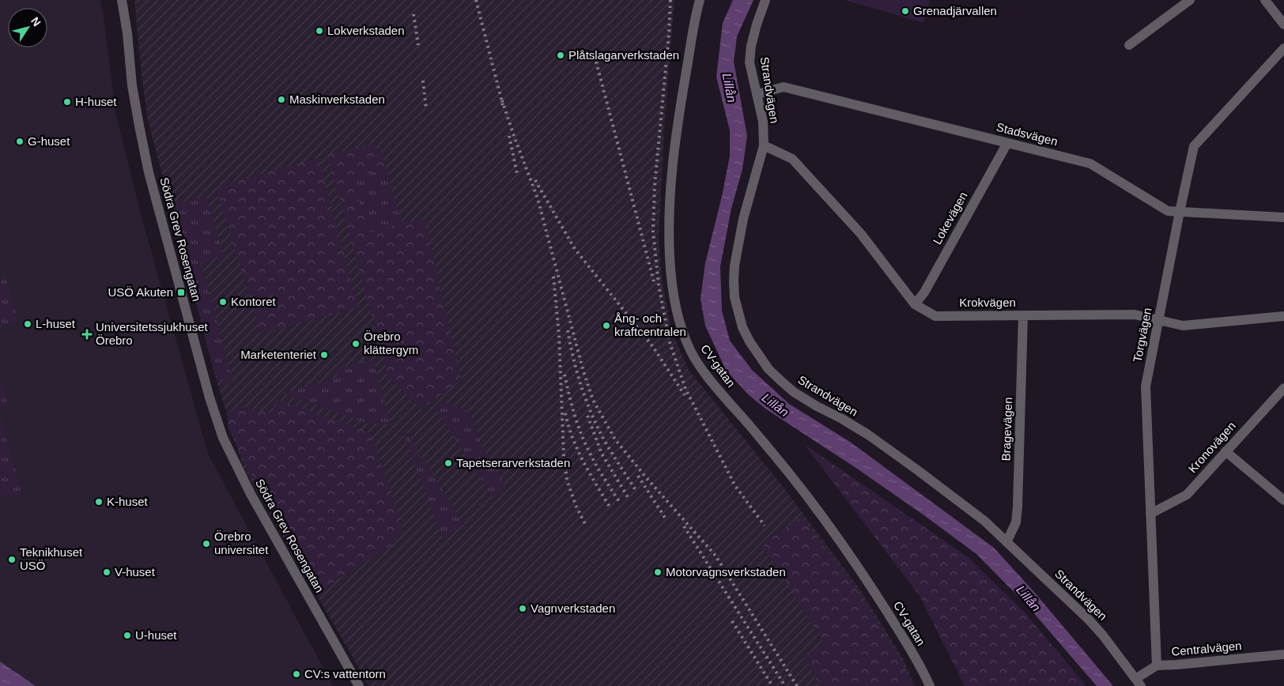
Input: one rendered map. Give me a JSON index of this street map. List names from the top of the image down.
{
  "streets": {
    "street": [
      "Strandvägen",
      "Stadsvägen",
      "Lokevägen",
      "Södra Grev Rosengatan",
      "Krokvägen",
      "Torgvägen",
      "CV-gatan",
      "Bragevägen",
      "Kronovägen",
      "Centralvägen"
    ]
  },
  "crossings": [
    ["Strandvägen", "Stadsvägen"],
    ["Strandvägen", "Krokvägen"],
    ["Strandvägen", "Bragevägen"],
    ["Strandvägen", "Centralvägen"],
    ["Stadsvägen", "Lokevägen"],
    ["Stadsvägen", "Torgvägen"],
    ["Lokevägen", "Krokvägen"],
    ["Krokvägen", "Torgvägen"],
    ["Krokvägen", "Bragevägen"],
    ["Torgvägen", "Kronovägen"],
    ["Torgvägen", "Centralvägen"]
  ],
  "water": ["Lillån"],
  "places": {
    "other": [
      "Grenadjärvallen",
      "Lokverkstaden",
      "Plåtslagarverkstaden",
      "Maskinverkstaden",
      "H-huset",
      "G-huset",
      "Kontoret",
      "L-huset",
      "Ång- och kraftcentralen",
      "Örebro klättergym",
      "Marketenteriet",
      "Tapetserarverkstaden",
      "K-huset",
      "Örebro universitet",
      "Teknikhuset USÖ",
      "V-huset",
      "Motorvagnsverkstaden",
      "Vagnverkstaden",
      "U-huset",
      "CV:s vattentorn"
    ],
    "transit": ["USÖ Akuten"],
    "health": ["Universitetssjukhuset Örebro"]
  },
  "north": "top right"
}
